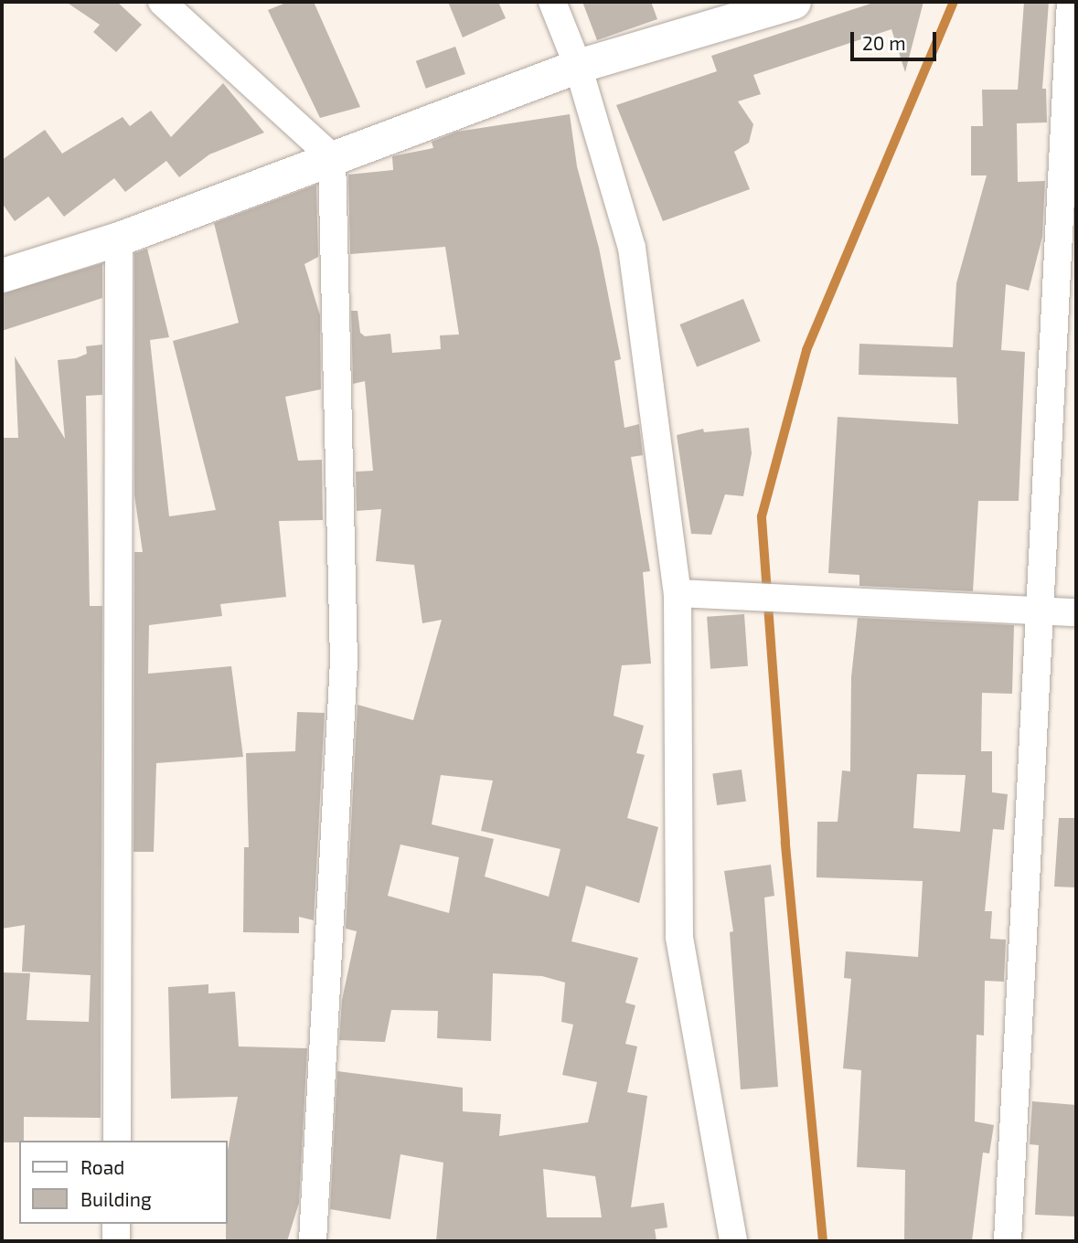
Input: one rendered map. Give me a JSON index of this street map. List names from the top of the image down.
{
  "legend": ["Road", "Building"],
  "scale_bar": "20 m"
}
